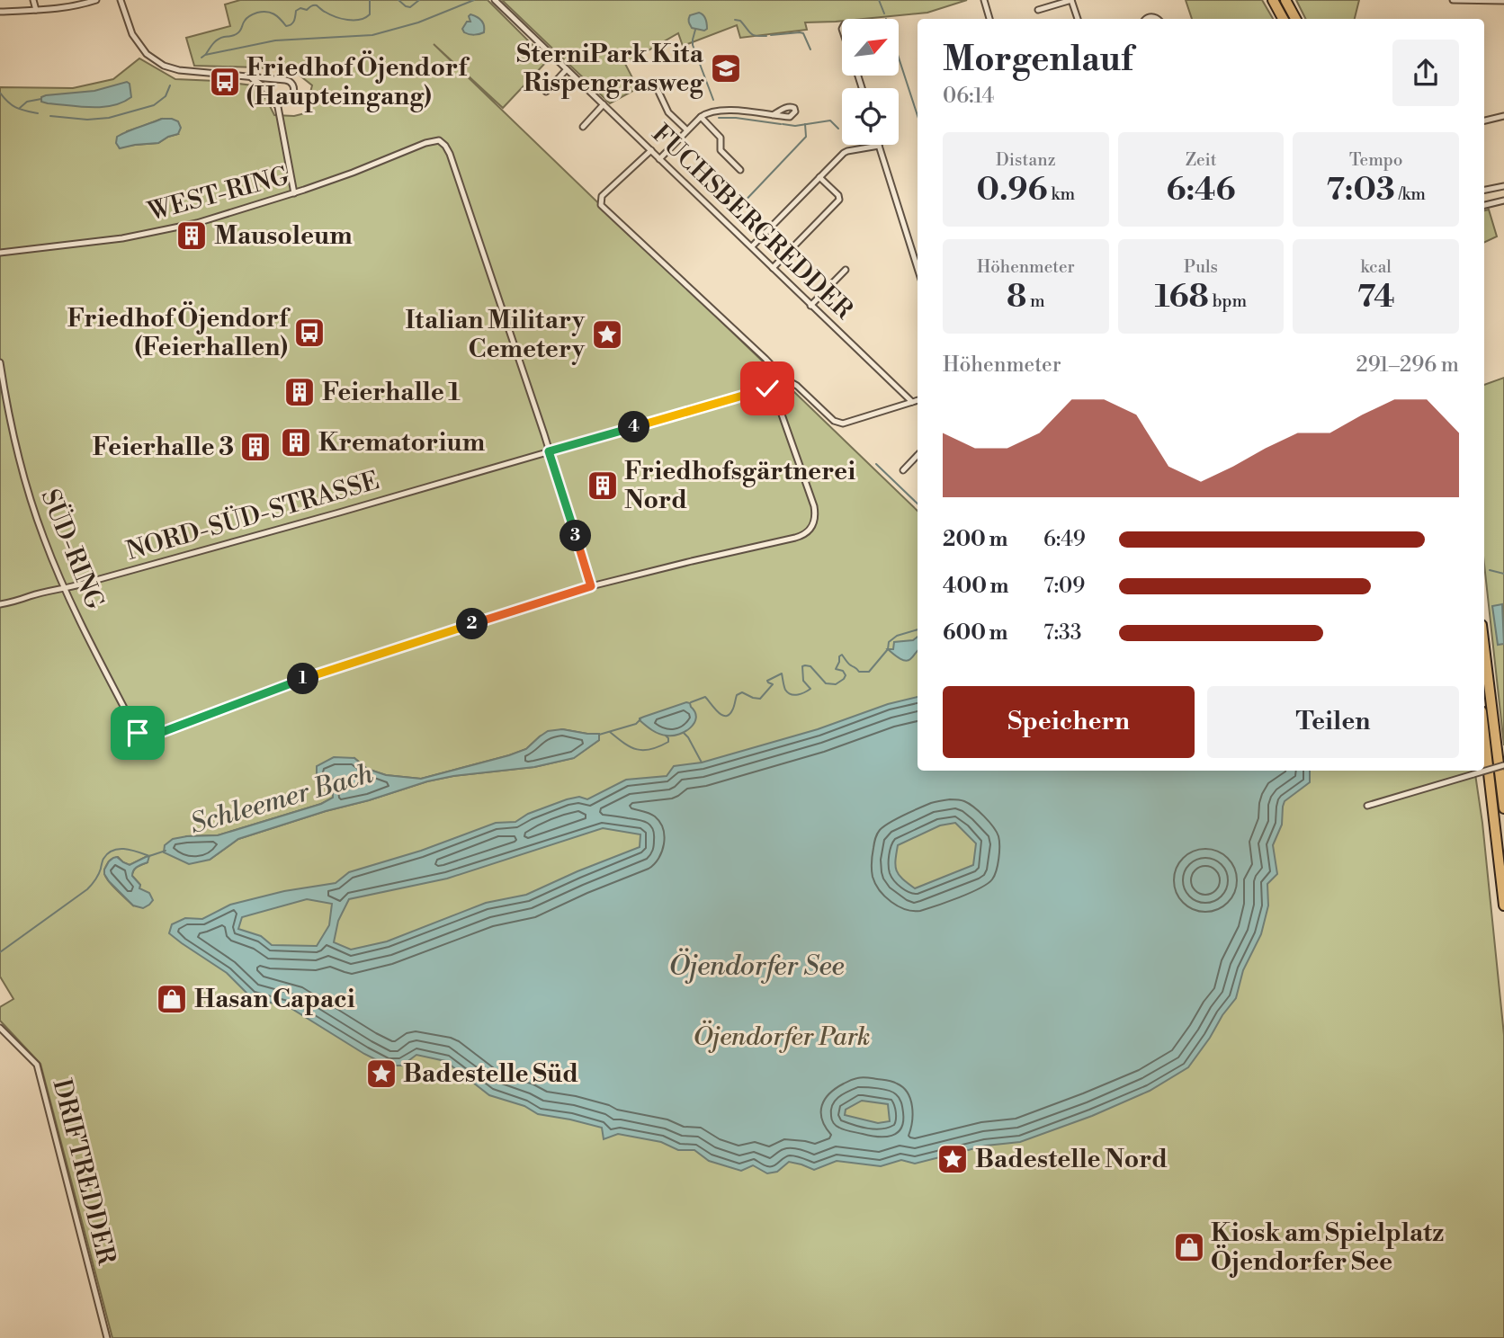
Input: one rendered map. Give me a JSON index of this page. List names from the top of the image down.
{
  "streets": {
    "street": [
      "WEST-RING",
      "FUCHSBERGREDDER",
      "NORD-SÜD-STRASSE",
      "SÜD-RING",
      "DRIFTREDDER"
    ]
  },
  "crossings": [
    ["WEST-RING", "NORD-SÜD-STRASSE"],
    ["NORD-SÜD-STRASSE", "SÜD-RING"]
  ],
  "water": ["Schleemer Bach", "Öjendorfer See"],
  "parks": ["Öjendorfer Park"],
  "places": {
    "school or university": ["SterniPark Kita Rispengrasweg"],
    "bus stop": ["Friedhof Öjendorf (Haupteingang)", "Friedhof Öjendorf (Feierhallen)"],
    "building": [
      "Mausoleum",
      "Feierhalle 1",
      "Krematorium",
      "Feierhalle 3",
      "Friedhofsgärtnerei Nord"
    ],
    "place": ["Italian Military Cemetery", "Badestelle Süd", "Badestelle Nord"],
    "shop": ["Hasan Capaci", "Kiosk am Spielplatz Öjendorfer See"]
  },
  "north": "top right",
  "page": {
    "heading": ["Morgenlauf", "06:14"],
    "stats": [
      ["Distanz", "0.96 km"],
      ["Zeit", "6:46"],
      ["Tempo", "7:03 /km"],
      ["Höhenmeter", "8 m"],
      ["Puls", "168 bpm"],
      ["kcal", "74"]
    ],
    "chart": ["Höhenmeter", "291–296 m"],
    "pins": [
      "4",
      "3",
      "2",
      "1"
    ],
    "list": [
      {
        "name": "200 m",
        "note": "6:49"
      },
      {
        "name": "400 m",
        "note": "7:09"
      },
      {
        "name": "600 m",
        "note": "7:33"
      }
    ],
    "buttons": ["Speichern", "Teilen"]
  }
}
